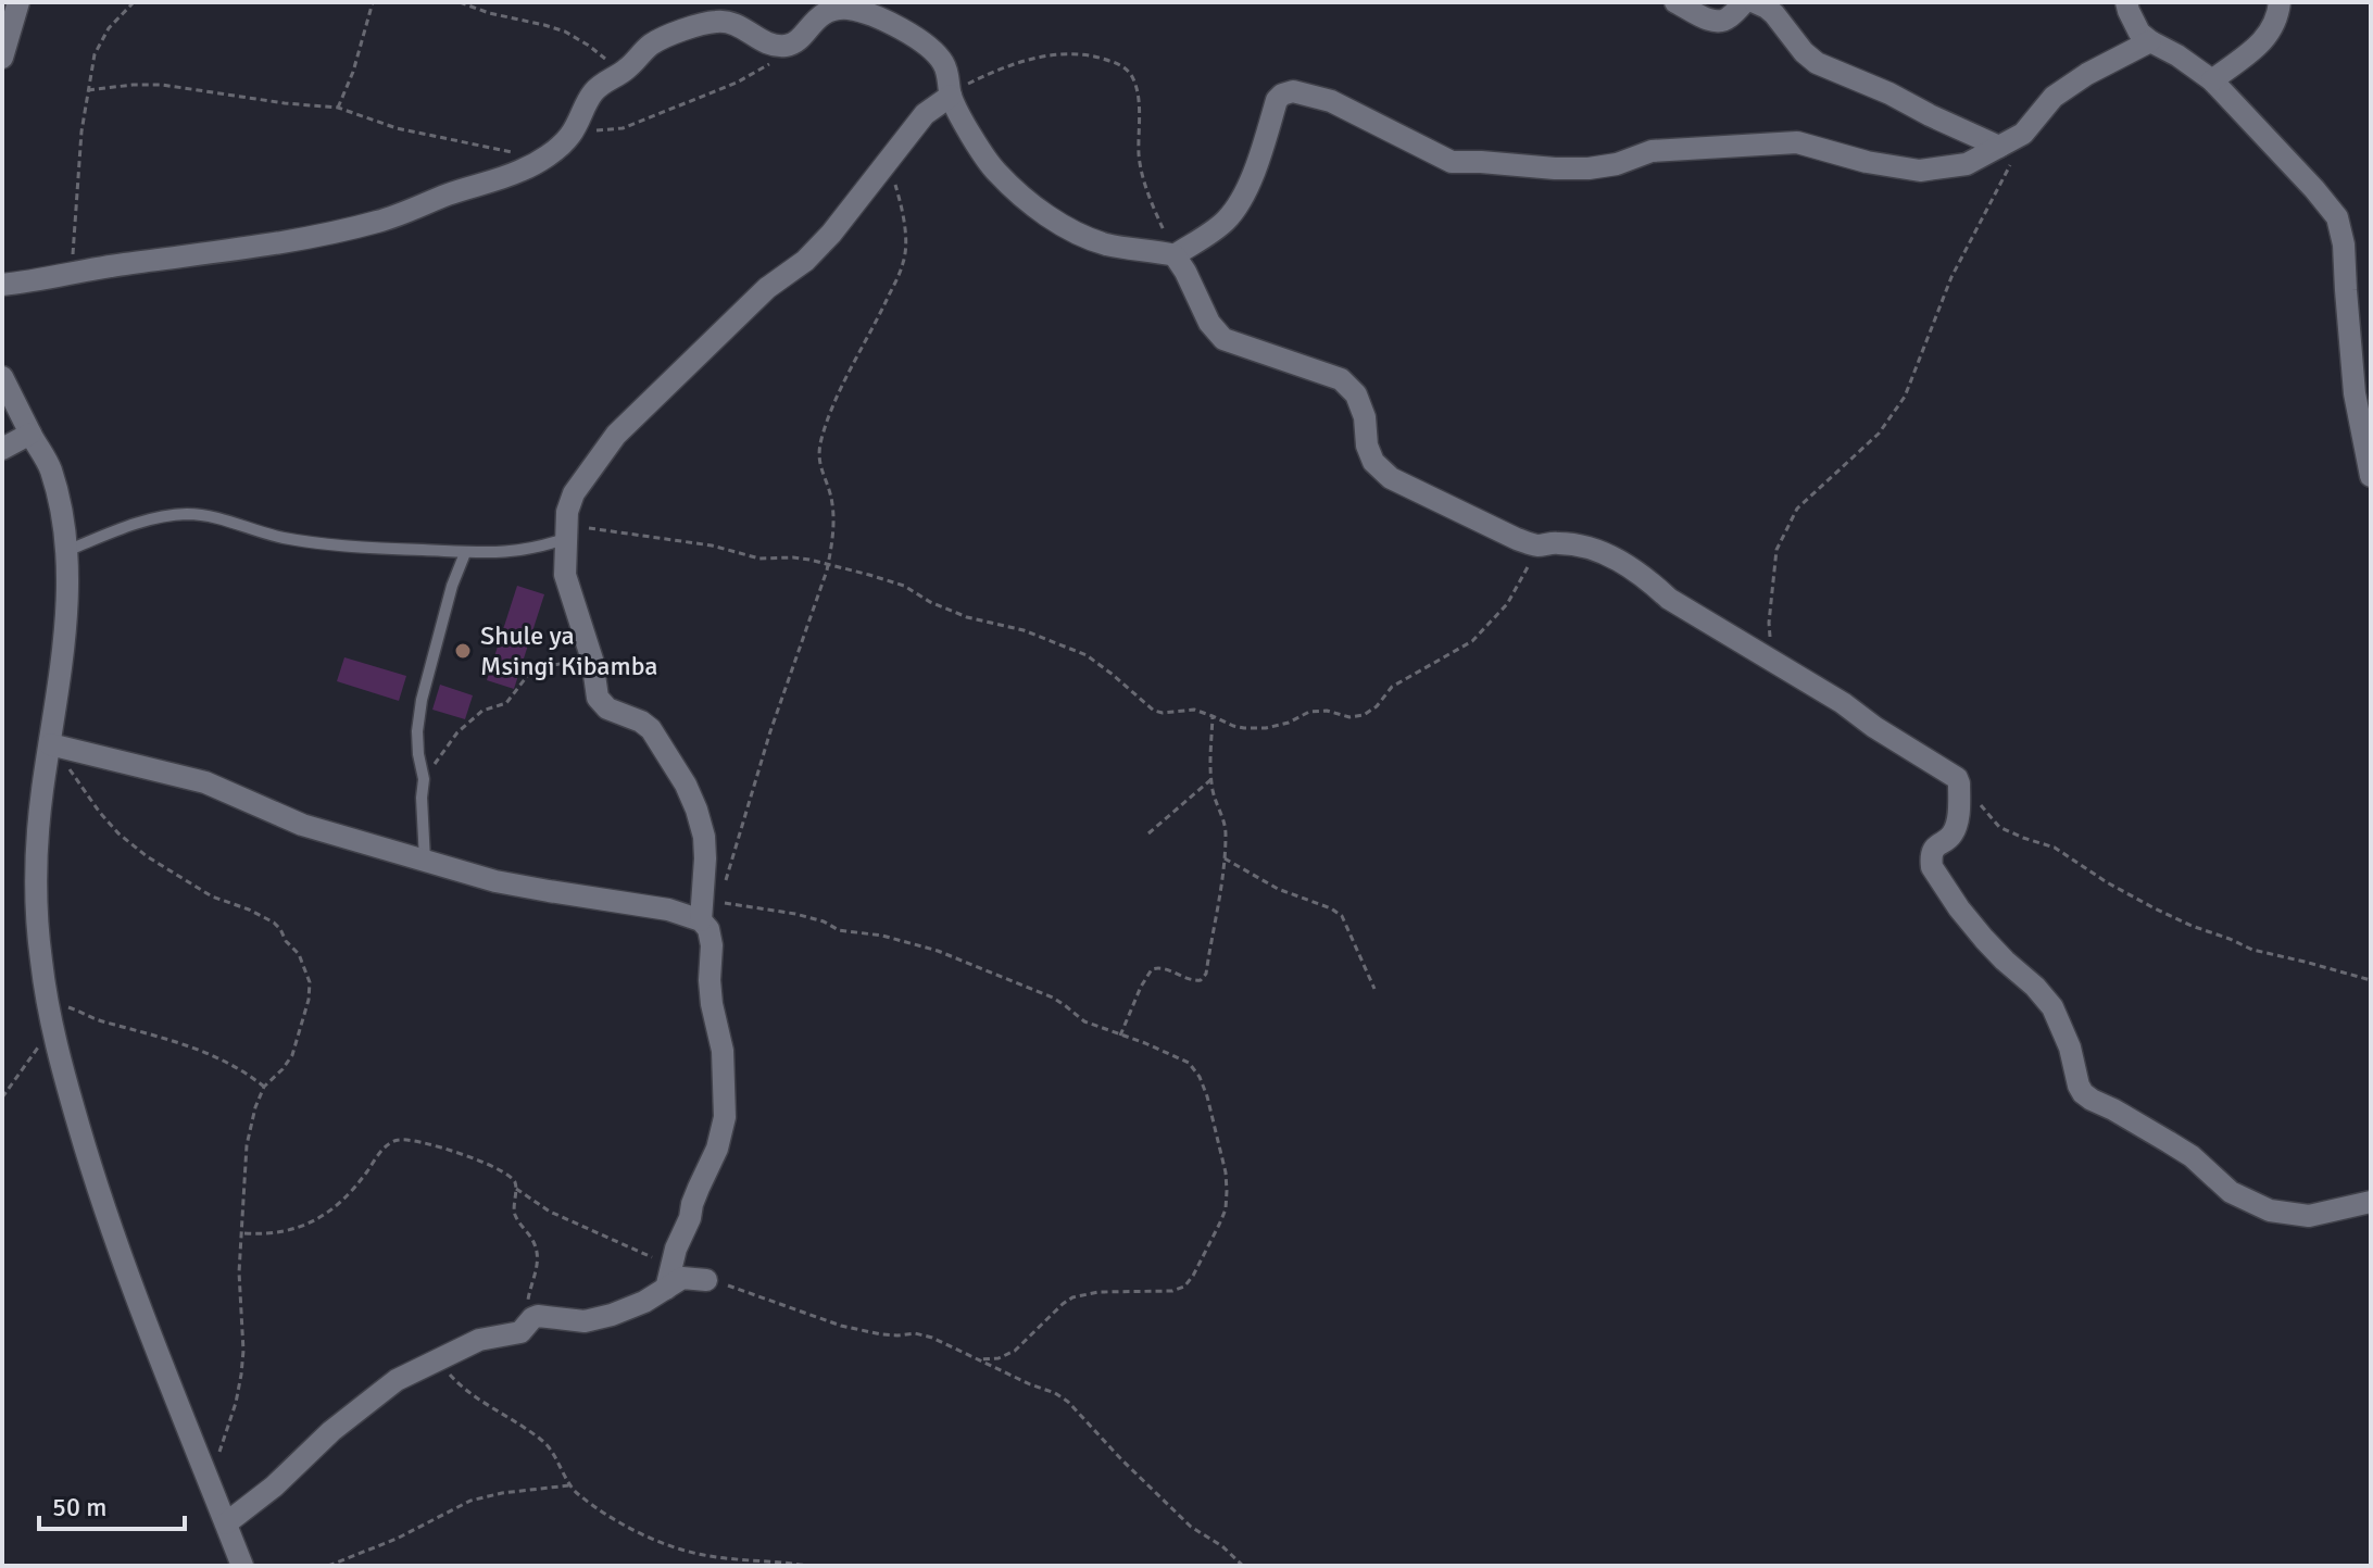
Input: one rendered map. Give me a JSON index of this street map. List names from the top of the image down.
{
  "places": ["Shule ya Msingi Kibamba"],
  "scale_bar": "50 m"
}
